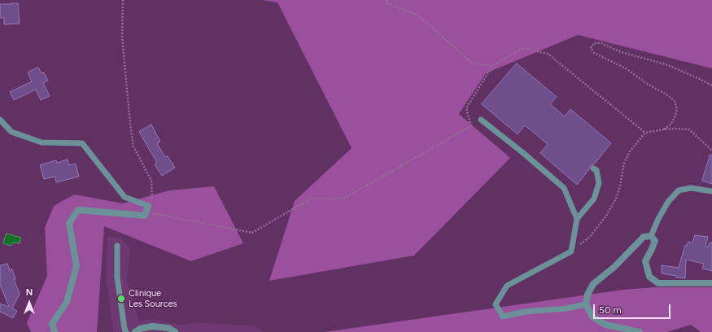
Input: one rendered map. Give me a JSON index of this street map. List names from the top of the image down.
{
  "places": ["Clinique Les Sources"],
  "scale_bar": "50 m",
  "north": "top"
}
